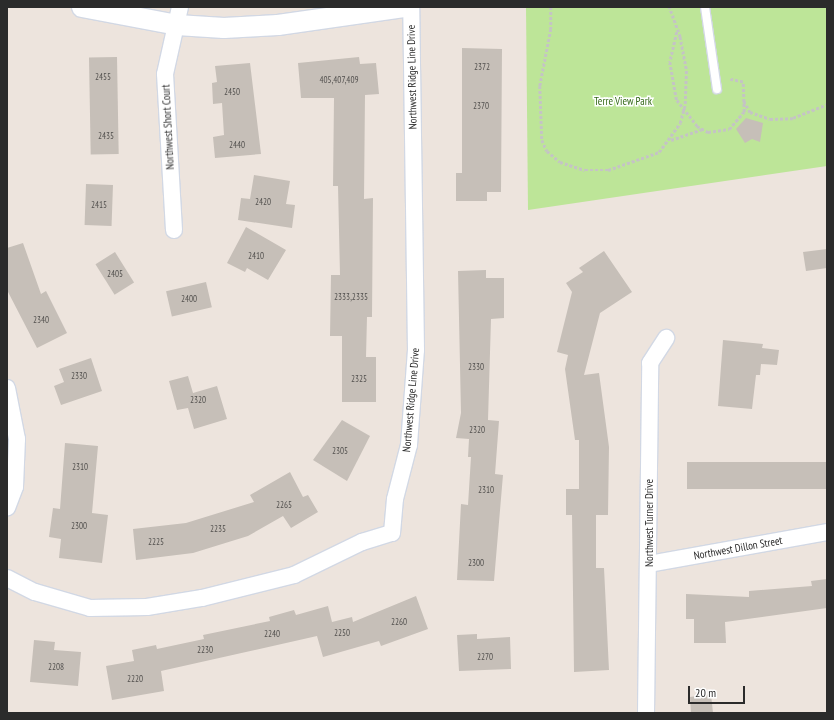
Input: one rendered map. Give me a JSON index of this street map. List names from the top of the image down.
{
  "streets": {
    "street": [
      "Northwest Ridge Line Drive",
      "Northwest Short Court",
      "Northwest Turner Drive",
      "Northwest Dillon Street"
    ]
  },
  "crossings": [
    ["Northwest Turner Drive", "Northwest Dillon Street"]
  ],
  "parks": ["Terre View Park"],
  "house_numbers": [
    "2372",
    "2455",
    "405,407,409",
    "2450",
    "2370",
    "2435",
    "2440",
    "2420",
    "2415",
    "2410",
    "2405",
    "2333,2335",
    "2400",
    "2340",
    "2330",
    "2330",
    "2325",
    "2320",
    "2320",
    "2305",
    "2310",
    "2310",
    "2265",
    "2300",
    "2235",
    "2225",
    "2300",
    "2260",
    "2250",
    "2240",
    "2230",
    "2270",
    "2208",
    "2220"
  ],
  "scale_bar": "20 m"
}
